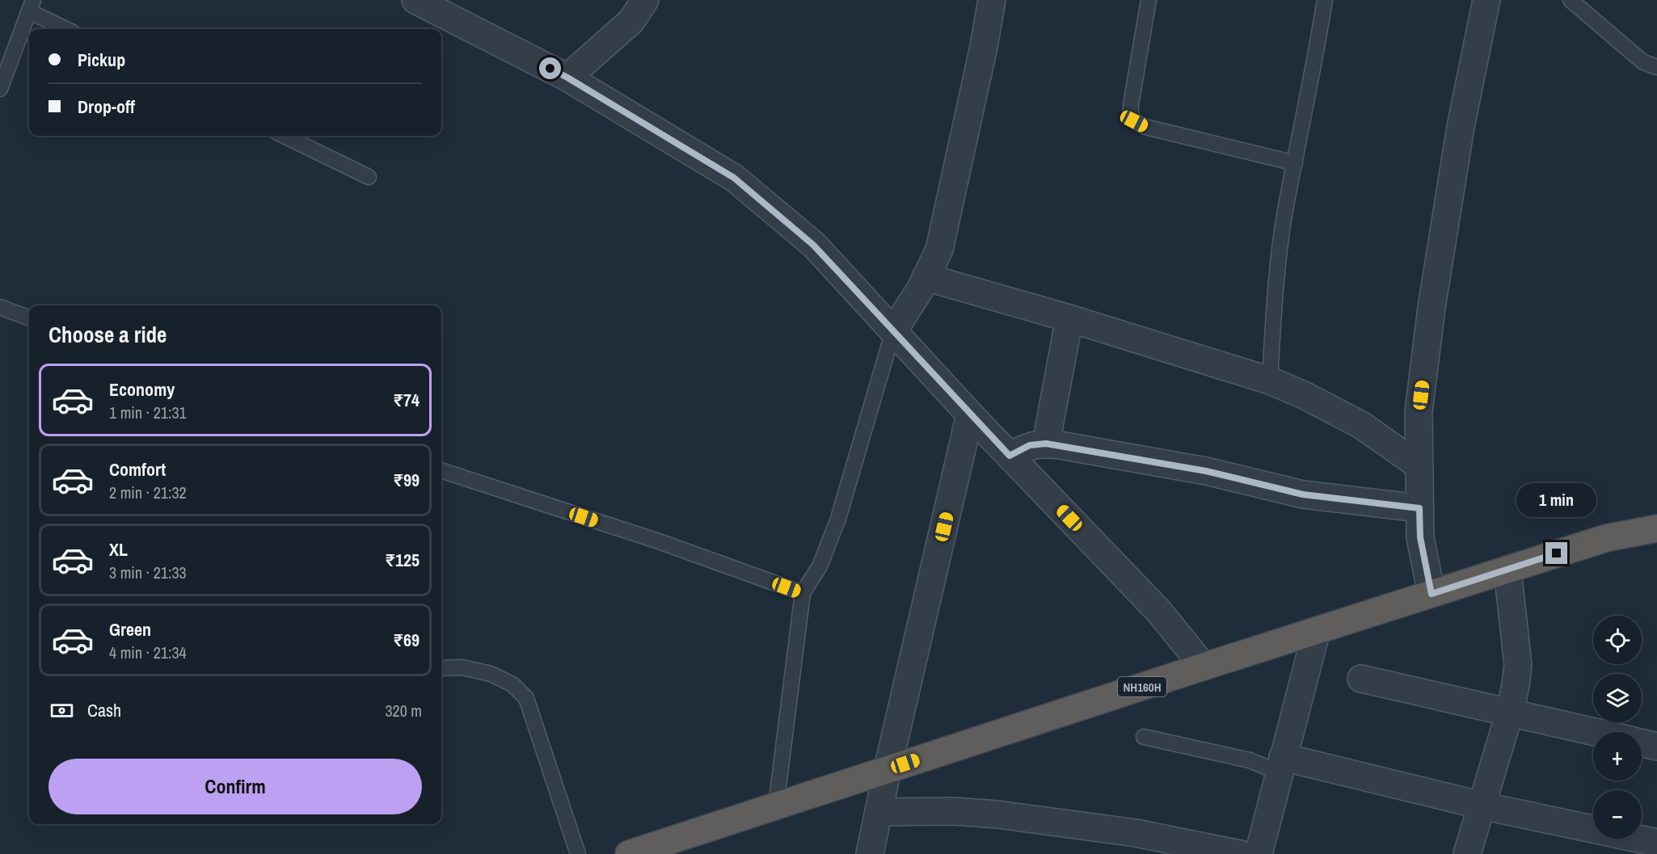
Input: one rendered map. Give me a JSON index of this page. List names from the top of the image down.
{
  "streets": {
    "highway": ["NH160H"]
  },
  "page": {
    "banner": ["Pickup", "Drop-off"],
    "heading": "Choose a ride",
    "list": [
      {
        "name": "Economy",
        "note": "1 min · 21:31",
        "value": "₹74"
      },
      {
        "name": "Comfort",
        "note": "2 min · 21:32",
        "value": "₹99"
      },
      {
        "name": "XL",
        "note": "3 min · 21:33",
        "value": "₹125"
      },
      {
        "name": "Green",
        "note": "4 min · 21:34",
        "value": "₹69"
      }
    ],
    "bubble": "1 min",
    "map_buttons": ["+", "−"],
    "pay": ["Cash", "320 m"],
    "buttons": "Confirm"
  }
}
